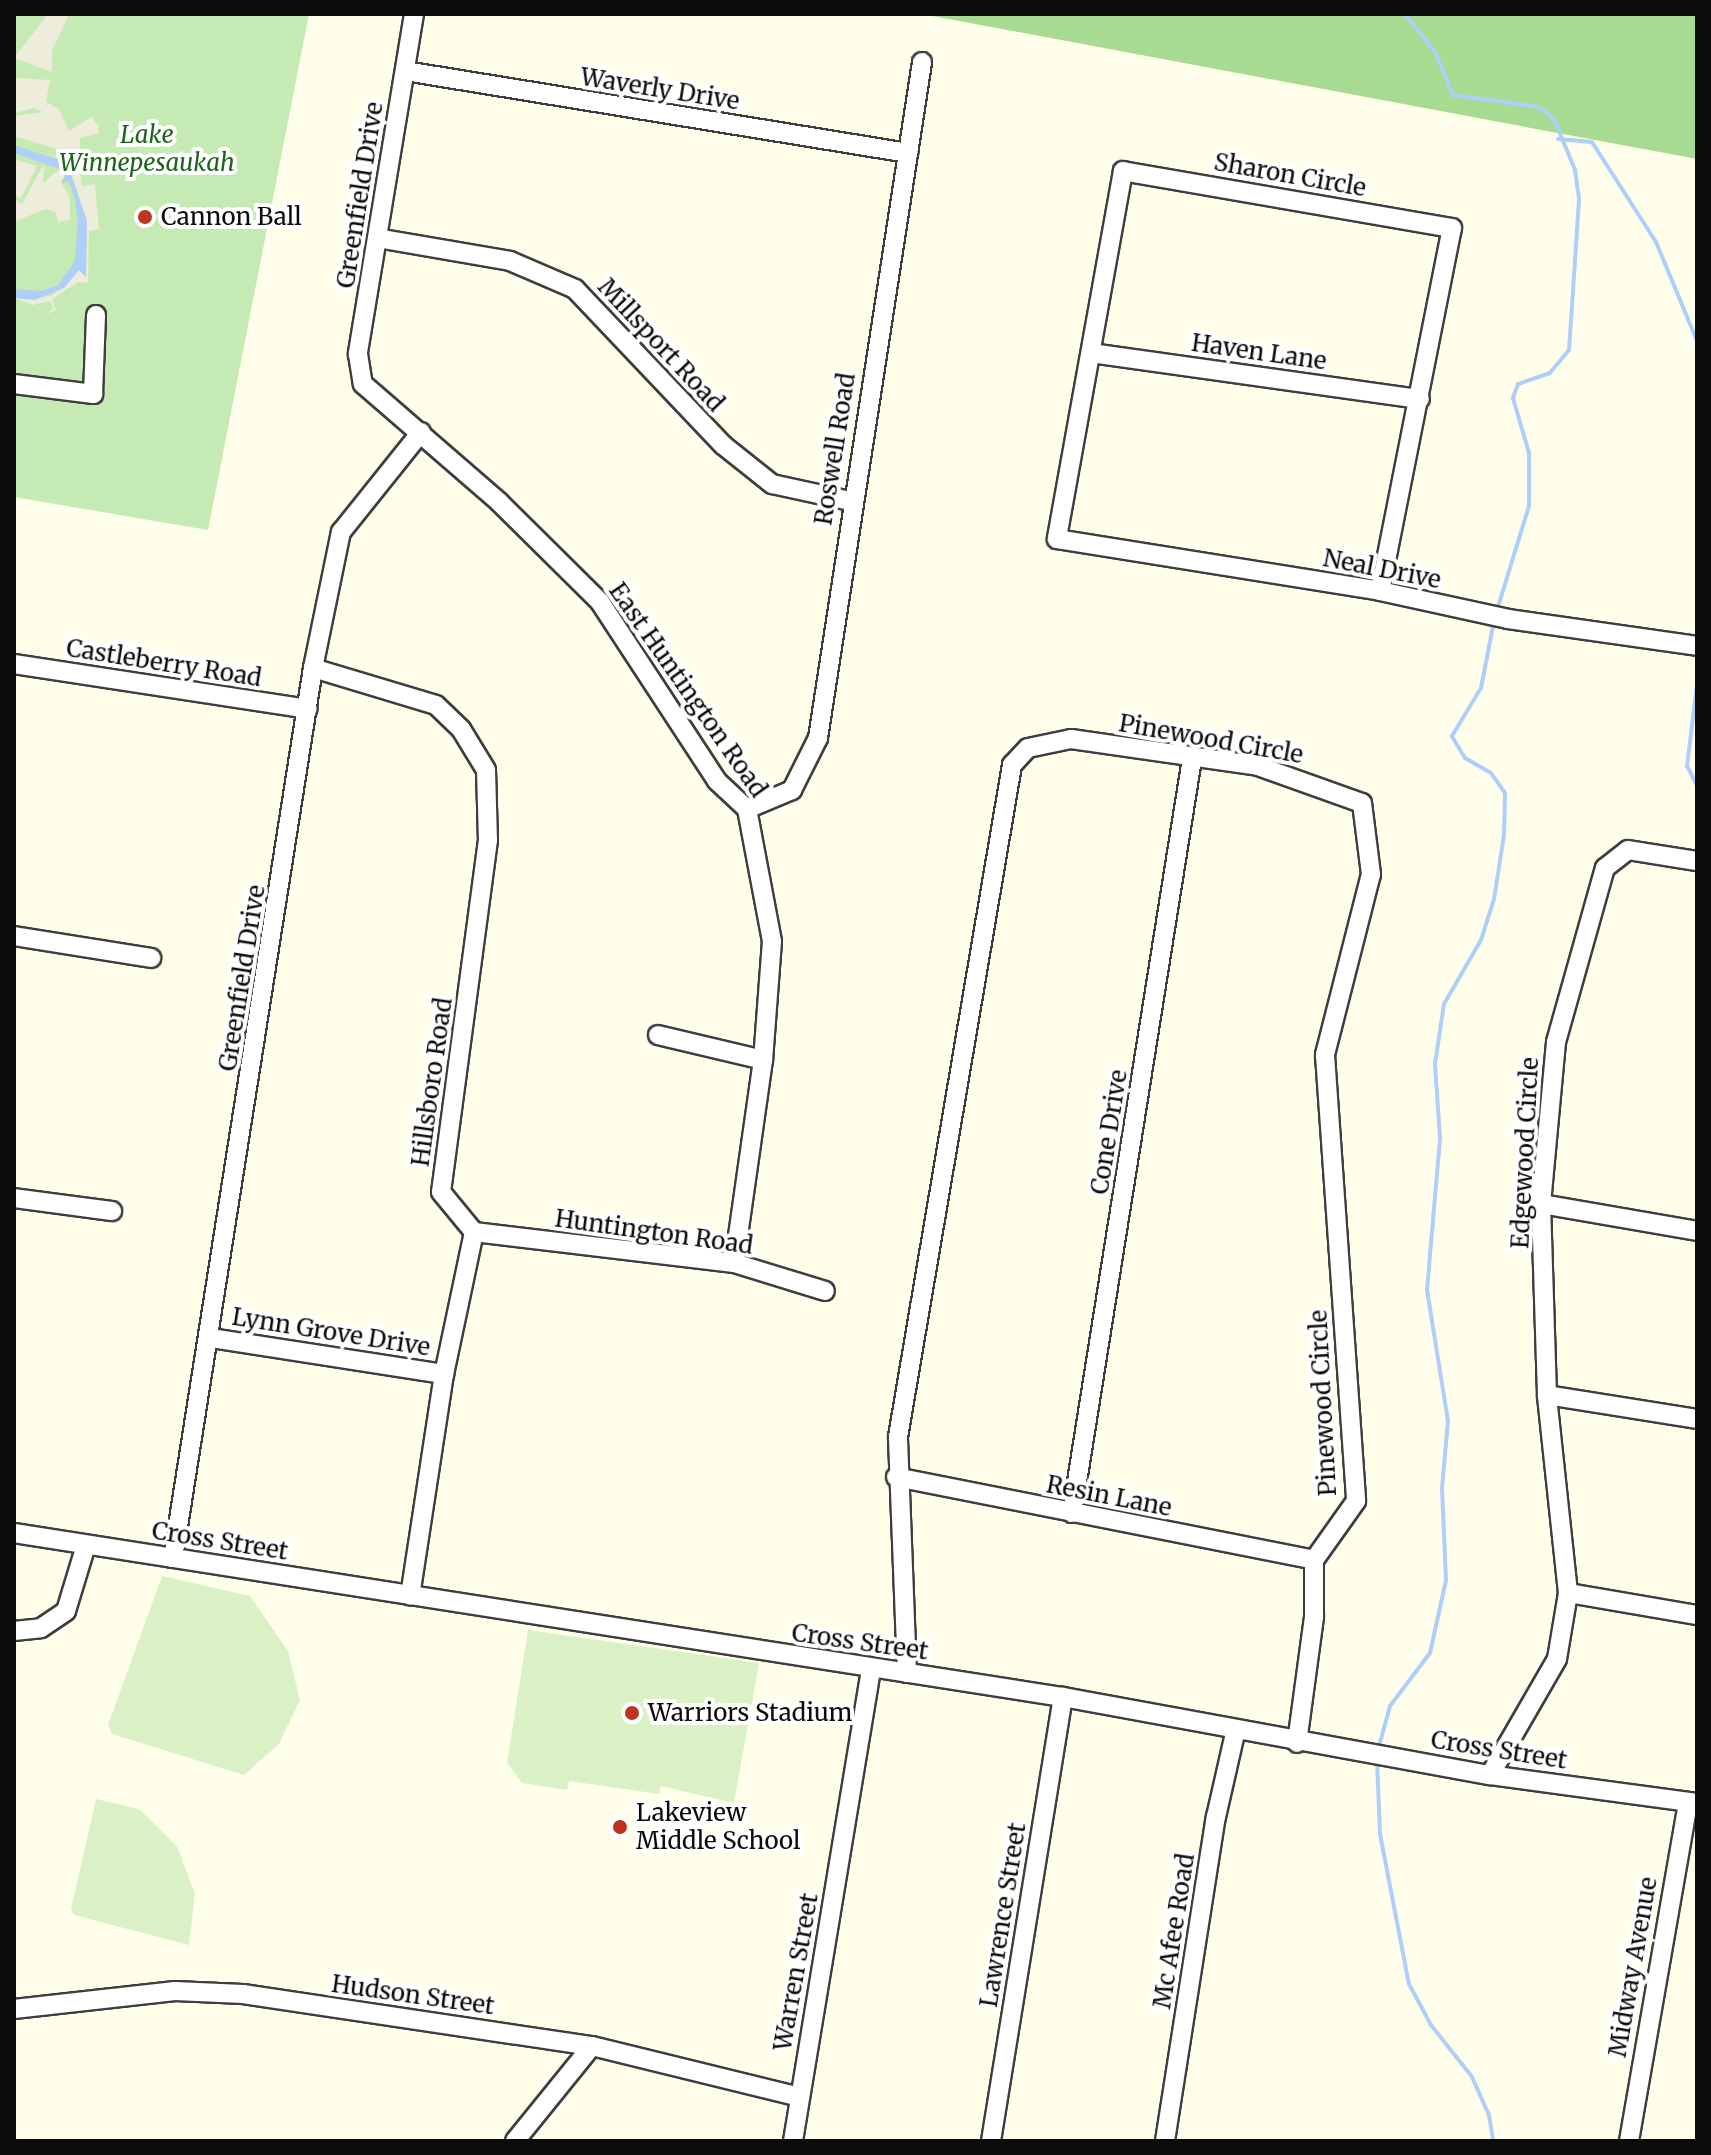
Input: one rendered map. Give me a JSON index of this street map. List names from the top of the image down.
{
  "streets": {
    "street": [
      "Waverly Drive",
      "Sharon Circle",
      "Greenfield Drive",
      "Millsport Road",
      "Haven Lane",
      "Roswell Road",
      "Neal Drive",
      "Castleberry Road",
      "East Huntington Road",
      "Pinewood Circle",
      "Hillsboro Road",
      "Cone Drive",
      "Edgewood Circle",
      "Huntington Road",
      "Lynn Grove Drive",
      "Resin Lane",
      "Cross Street",
      "Lawrence Street",
      "Mc Afee Road",
      "Midway Avenue",
      "Warren Street",
      "Hudson Street"
    ]
  },
  "crossings": [
    ["Waverly Drive", "Greenfield Drive"],
    ["Waverly Drive", "Roswell Road"],
    ["Sharon Circle", "Haven Lane"],
    ["Sharon Circle", "Neal Drive"],
    ["Greenfield Drive", "Millsport Road"],
    ["Greenfield Drive", "Castleberry Road"],
    ["Greenfield Drive", "East Huntington Road"],
    ["Greenfield Drive", "Hillsboro Road"],
    ["Greenfield Drive", "Lynn Grove Drive"],
    ["Greenfield Drive", "Cross Street"],
    ["Millsport Road", "Roswell Road"],
    ["Roswell Road", "East Huntington Road"],
    ["East Huntington Road", "Huntington Road"],
    ["Pinewood Circle", "Cone Drive"],
    ["Pinewood Circle", "Resin Lane"],
    ["Pinewood Circle", "Cross Street"],
    ["Hillsboro Road", "Huntington Road"],
    ["Cone Drive", "Resin Lane"],
    ["Edgewood Circle", "Cross Street"],
    ["Cross Street", "Lawrence Street"],
    ["Cross Street", "Mc Afee Road"],
    ["Cross Street", "Midway Avenue"],
    ["Cross Street", "Warren Street"],
    ["Warren Street", "Hudson Street"]
  ],
  "parks": ["Lake Winnepesaukah"],
  "places": ["Cannon Ball", "Warriors Stadium", "Lakeview Middle School"]
}
